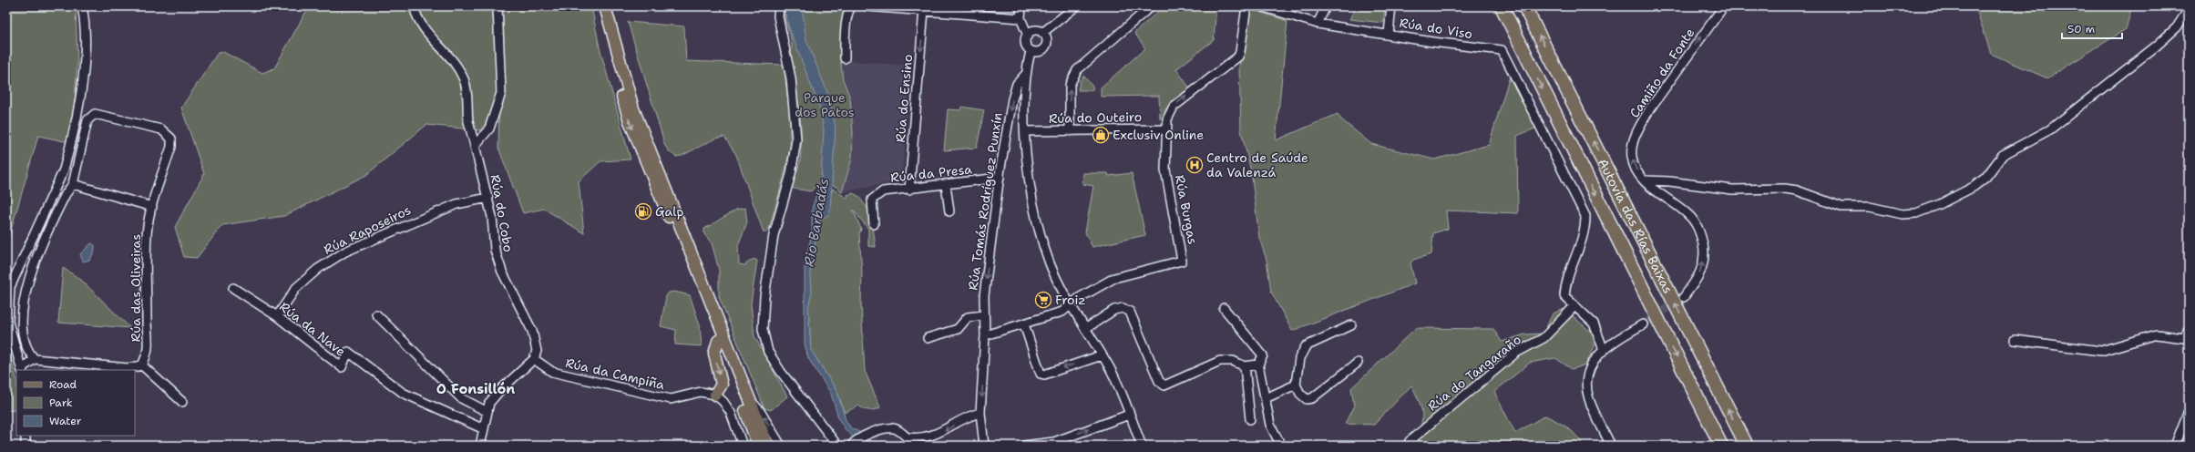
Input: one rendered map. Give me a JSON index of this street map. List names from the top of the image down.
{
  "streets": {
    "highway": ["Autovía das Rías Baixas"],
    "street": [
      "Rúa do Viso",
      "Camiño da Fonte",
      "Rúa do Ensino",
      "Rúa do Outeiro",
      "Rúa da Presa",
      "Rúa Tomás Rodríguez Punxín",
      "Rúa Burgas",
      "Rúa do Cobo",
      "Rúa Raposeiros",
      "Rúa das Oliveiras",
      "Rúa da Nave",
      "Rúa do Tangaraño",
      "Rúa da Campiña"
    ]
  },
  "crossings": [
    ["Rúa do Viso", "Rúa do Tangaraño"],
    ["Rúa do Ensino", "Rúa da Presa"],
    ["Rúa do Outeiro", "Rúa Burgas"],
    ["Rúa da Presa", "Rúa Tomás Rodríguez Punxín"],
    ["Rúa do Cobo", "Rúa Raposeiros"],
    ["Rúa do Cobo", "Rúa da Campiña"],
    ["Rúa Raposeiros", "Rúa da Nave"]
  ],
  "one_way": ["Camiño da Fonte", "Rúa do Ensino"],
  "districts": ["O Fonsillón"],
  "water": ["Rio Barbadás"],
  "parks": ["Parque dos Patos"],
  "places": {
    "shop": ["Exclusiv Online"],
    "hospital": ["Centro de Saúde da Valenzá"],
    "fuel station": ["Galp"],
    "supermarket": ["Froiz"]
  },
  "legend": ["Road", "Park", "Water"],
  "scale_bar": "50 m"
}
